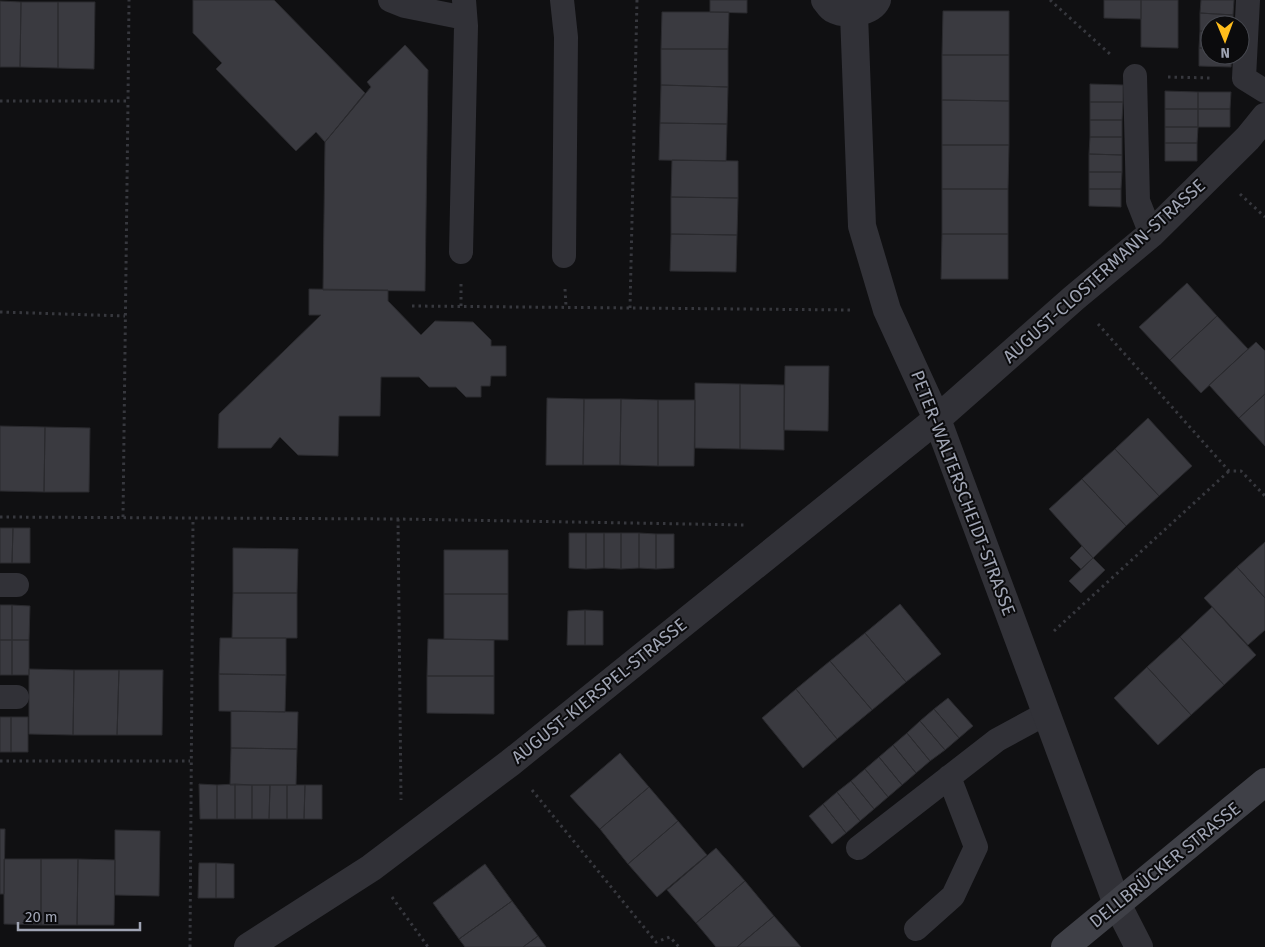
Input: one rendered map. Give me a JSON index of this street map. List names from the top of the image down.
{
  "streets": {
    "main road": ["DELLBRÜCKER STRASSE"],
    "street": ["AUGUST-CLOSTERMANN-STRASSE", "PETER-WALTERSCHEIDT-STRASSE", "AUGUST-KIERSPEL-STRASSE"]
  },
  "crossings": [
    ["AUGUST-CLOSTERMANN-STRASSE", "PETER-WALTERSCHEIDT-STRASSE"],
    ["AUGUST-CLOSTERMANN-STRASSE", "AUGUST-KIERSPEL-STRASSE"],
    ["PETER-WALTERSCHEIDT-STRASSE", "AUGUST-KIERSPEL-STRASSE"],
    ["PETER-WALTERSCHEIDT-STRASSE", "DELLBRÜCKER STRASSE"]
  ],
  "scale_bar": "20 m",
  "north": "bottom"
}
